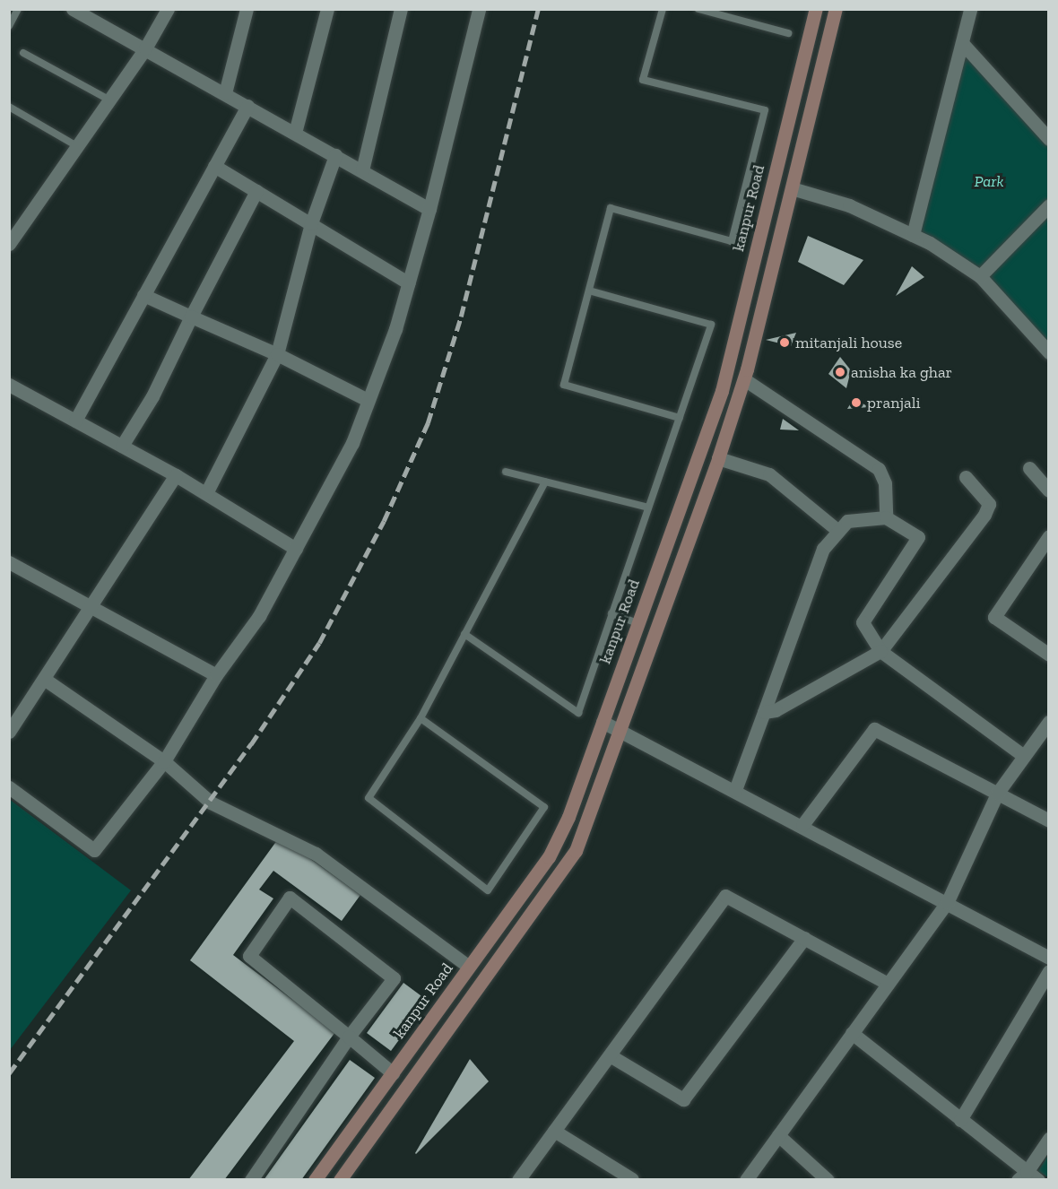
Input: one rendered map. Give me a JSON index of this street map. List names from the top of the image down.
{
  "streets": {
    "street": ["kanpur Road"]
  },
  "parks": ["Park"],
  "places": ["mitanjali house", "anisha ka ghar", "pranjali"]
}
